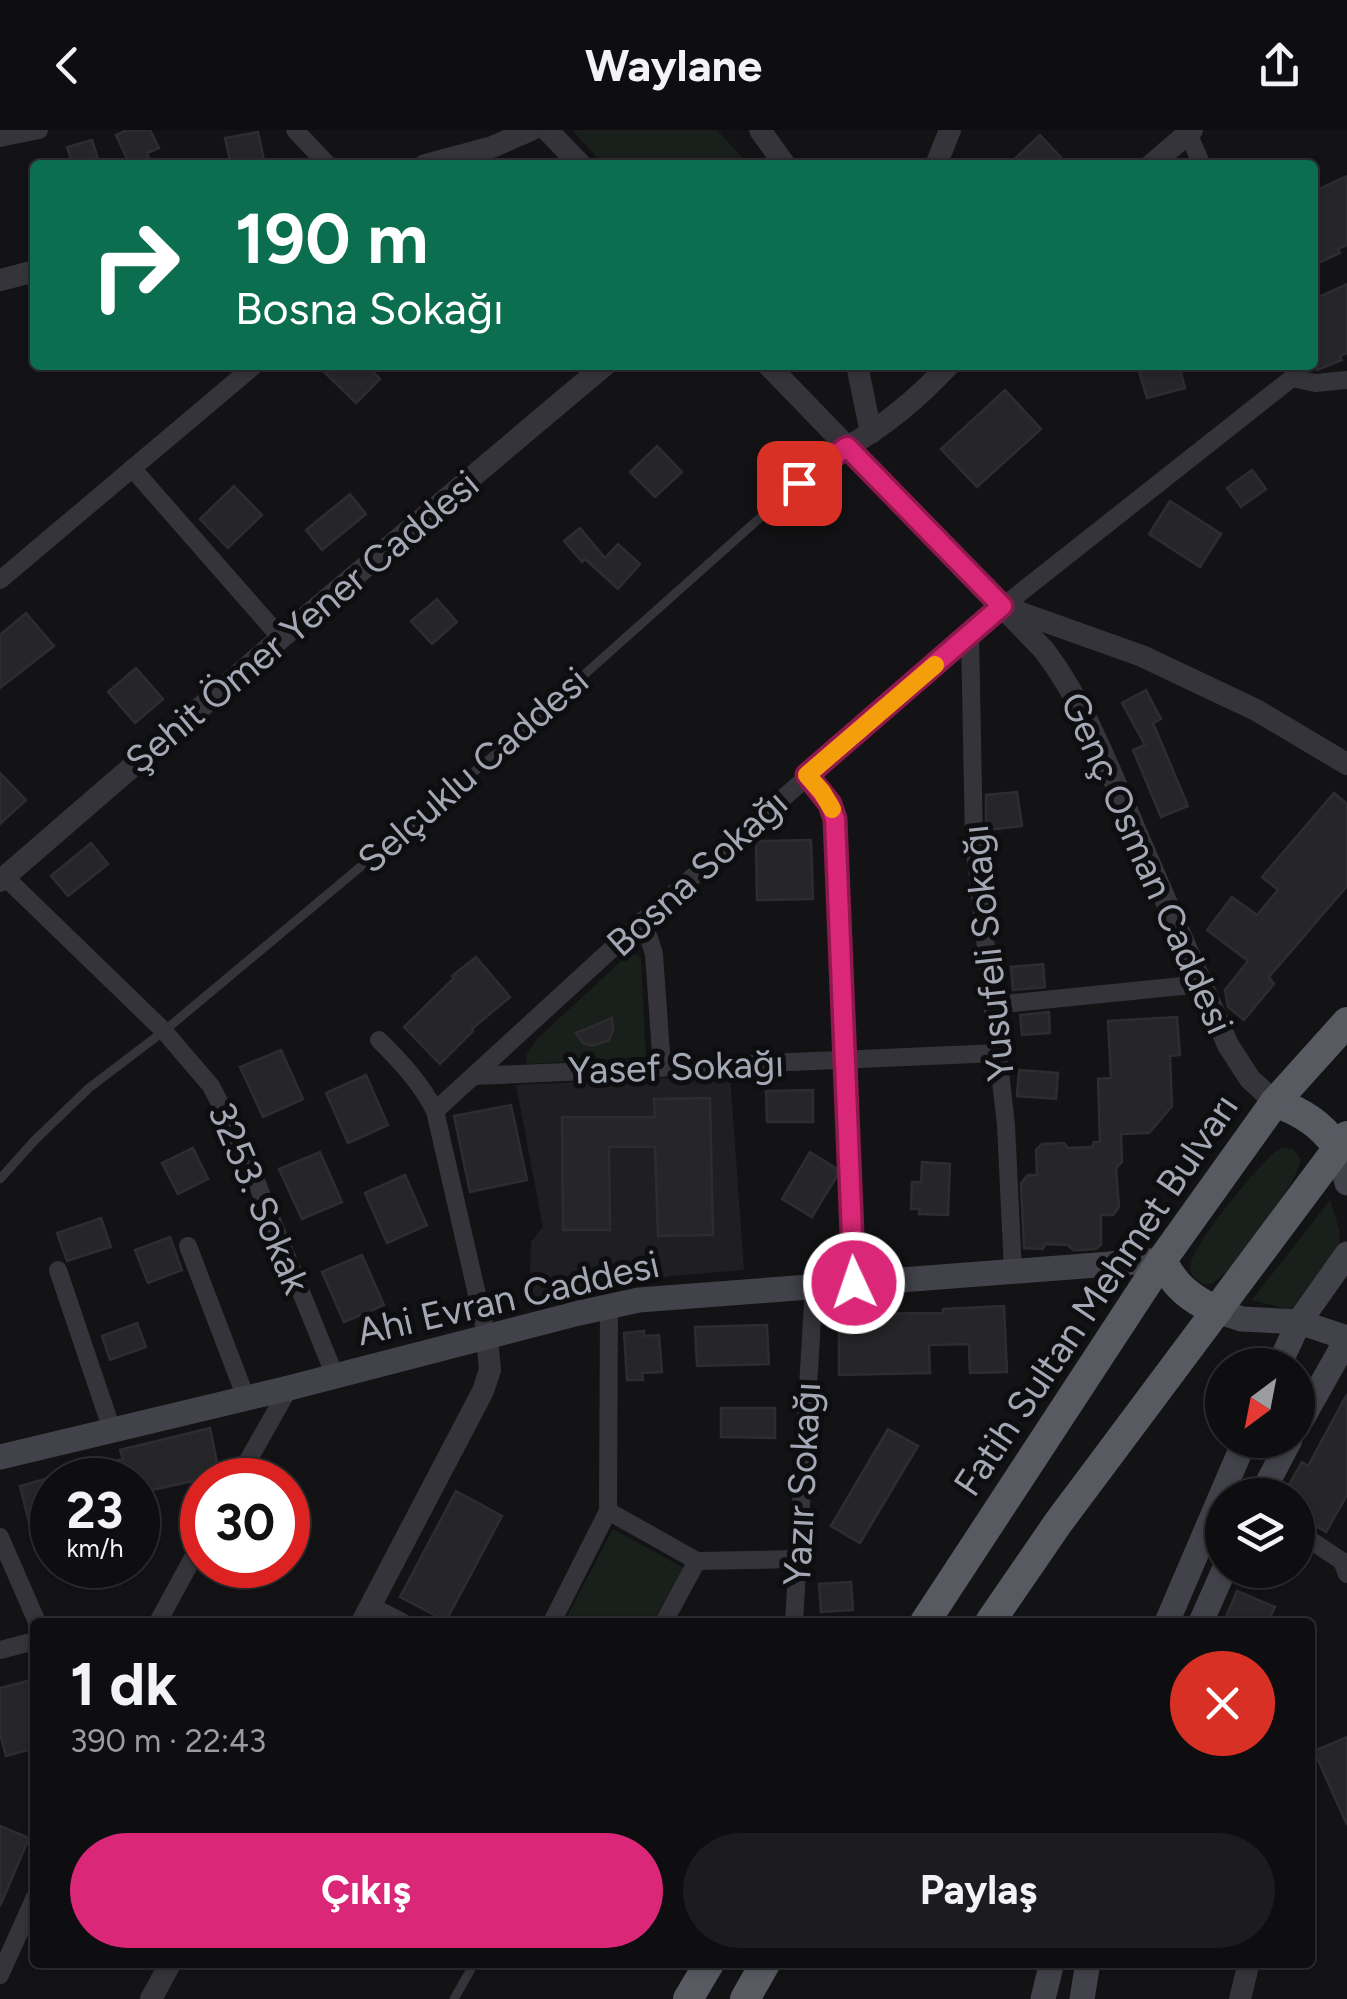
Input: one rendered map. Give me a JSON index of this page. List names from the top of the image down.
{
  "streets": {
    "highway": ["Fatih Sultan Mehmet Bulvarı"],
    "main road": ["Ahi Evran Caddesi"],
    "street": [
      "Şehit Ömer Yener Caddesi",
      "Selçuklu Caddesi",
      "Genç Osman Caddesi",
      "Bosna Sokağı",
      "Yusufeli Sokağı",
      "Yasef Sokağı",
      "3253. Sokak",
      "Yazır Sokağı"
    ]
  },
  "crossings": [
    ["Şehit Ömer Yener Caddesi", "3253. Sokak"],
    ["Selçuklu Caddesi", "Genç Osman Caddesi"],
    ["Selçuklu Caddesi", "3253. Sokak"],
    ["Genç Osman Caddesi", "Bosna Sokağı"],
    ["Genç Osman Caddesi", "Fatih Sultan Mehmet Bulvarı"],
    ["Bosna Sokağı", "Yusufeli Sokağı"],
    ["Bosna Sokağı", "Yasef Sokağı"],
    ["Yusufeli Sokağı", "Yasef Sokağı"],
    ["Yusufeli Sokağı", "Ahi Evran Caddesi"],
    ["3253. Sokak", "Ahi Evran Caddesi"],
    ["Fatih Sultan Mehmet Bulvarı", "Ahi Evran Caddesi"],
    ["Ahi Evran Caddesi", "Yazır Sokağı"]
  ],
  "north": "bottom left",
  "page": {
    "header": "Waylane",
    "turn": ["190 m", "Bosna Sokağı"],
    "speed": "23 km/h",
    "limit": "30",
    "heading": ["1 dk", "390 m · 22:43"],
    "buttons": ["Çıkış", "Paylaş"]
  }
}
